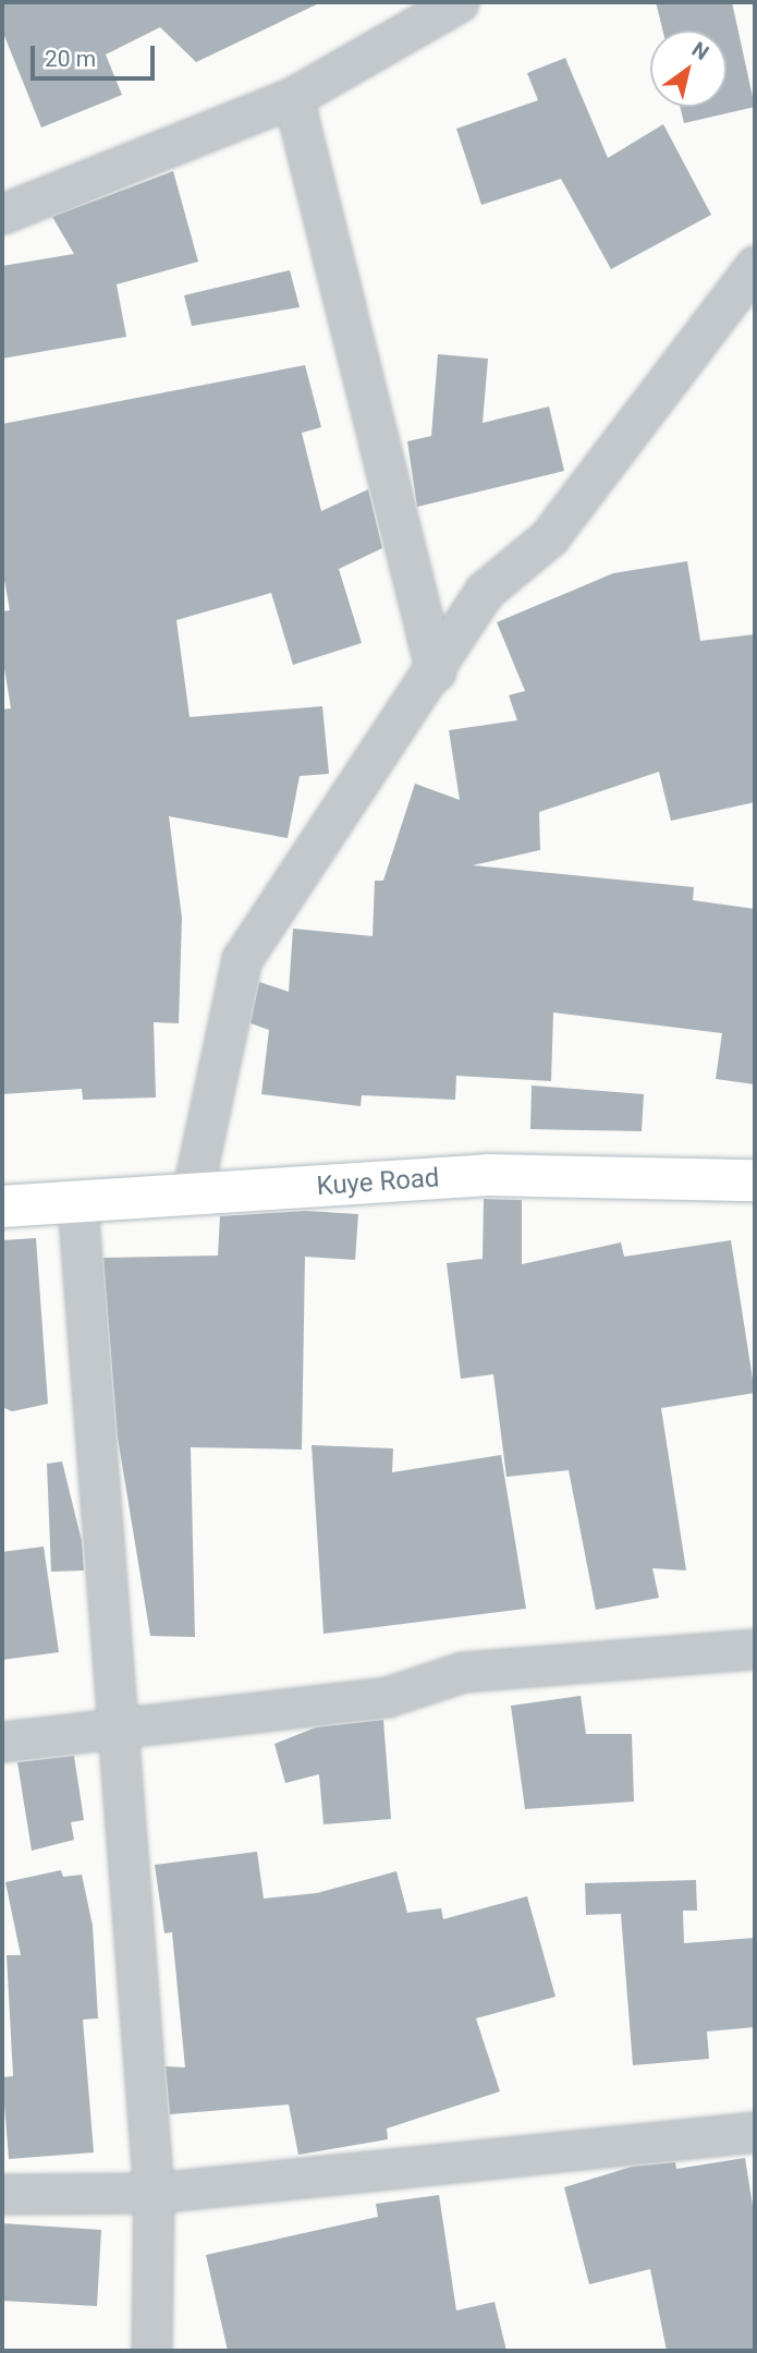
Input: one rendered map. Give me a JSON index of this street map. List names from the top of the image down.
{
  "streets": {
    "street": ["Kuye Road"]
  },
  "scale_bar": "20 m",
  "north": "top right"
}
